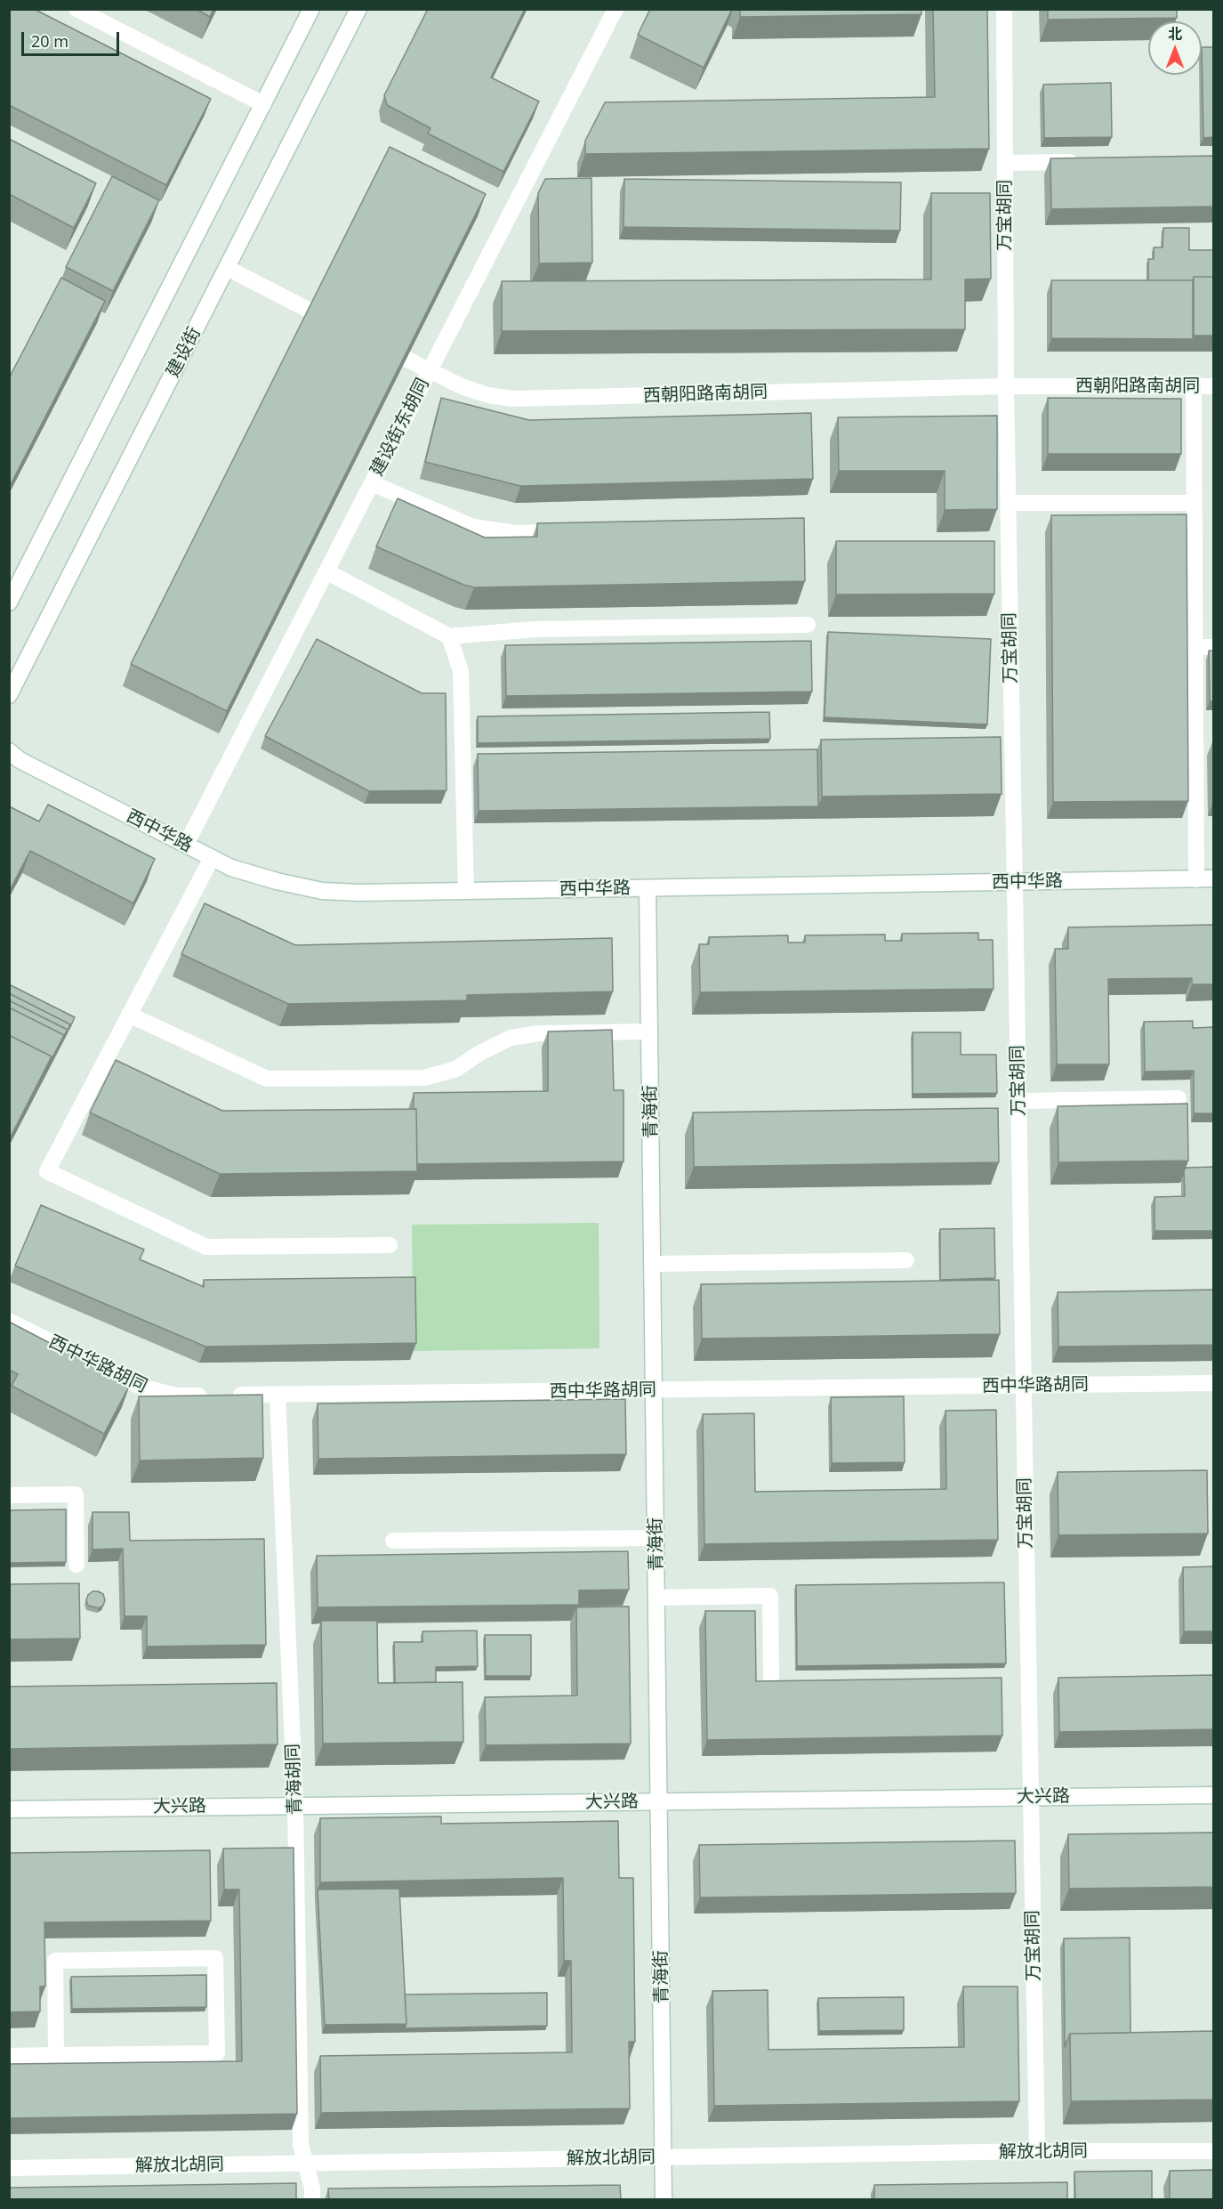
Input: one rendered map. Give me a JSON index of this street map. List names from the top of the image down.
{
  "streets": {
    "street": [
      "万宝胡同",
      "建设街",
      "西朝阳路南胡同",
      "建设街东胡同",
      "西中华路",
      "青海街",
      "西中华路胡同",
      "青海胡同",
      "大兴路",
      "解放北胡同"
    ]
  },
  "crossings": [
    ["万宝胡同", "西朝阳路南胡同"],
    ["万宝胡同", "西中华路"],
    ["万宝胡同", "西中华路胡同"],
    ["万宝胡同", "大兴路"],
    ["万宝胡同", "解放北胡同"],
    ["西朝阳路南胡同", "建设街东胡同"],
    ["建设街东胡同", "西中华路"],
    ["西中华路", "青海街"],
    ["青海街", "西中华路胡同"],
    ["青海街", "大兴路"],
    ["青海街", "解放北胡同"],
    ["西中华路胡同", "青海胡同"],
    ["青海胡同", "大兴路"],
    ["青海胡同", "解放北胡同"]
  ],
  "scale_bar": "20 m",
  "north": "top"
}
